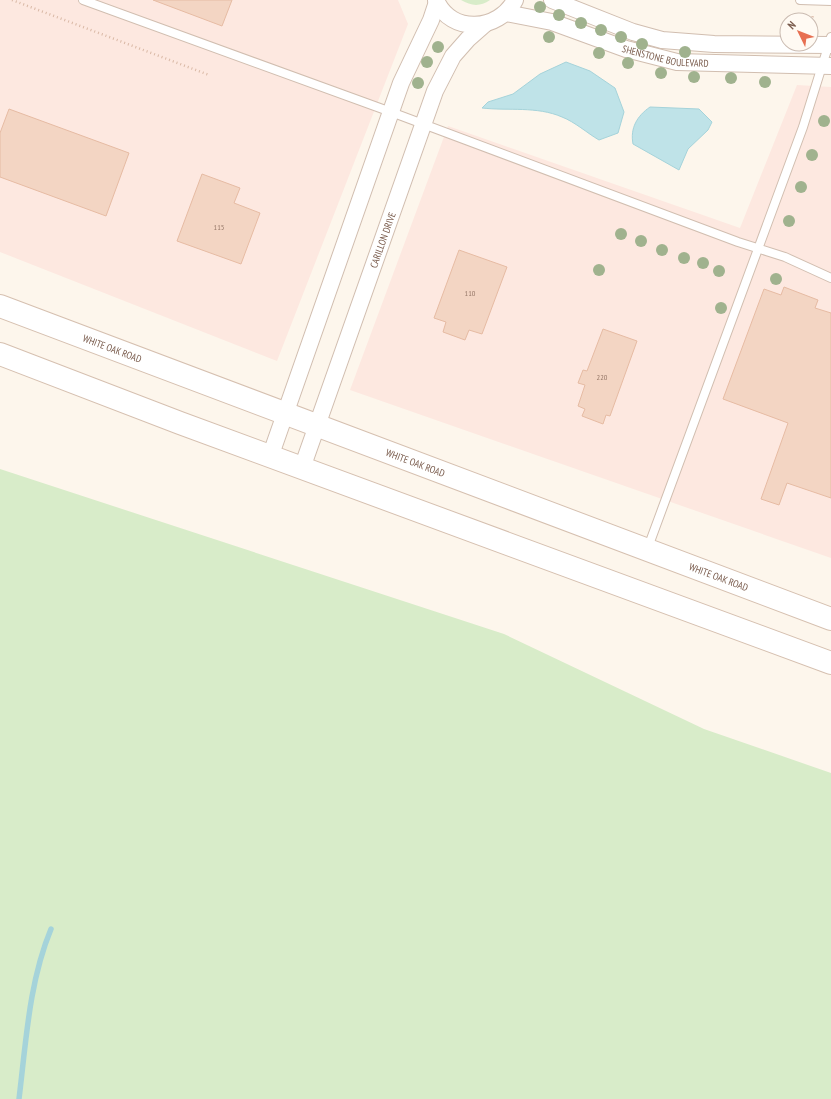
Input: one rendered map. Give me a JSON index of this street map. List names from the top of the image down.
{
  "streets": {
    "main road": ["WHITE OAK ROAD"],
    "street": ["SHENSTONE BOULEVARD", "CARILLON DRIVE"]
  },
  "crossings": [
    ["CARILLON DRIVE", "WHITE OAK ROAD"]
  ],
  "house_numbers": ["115", "110", "220"],
  "north": "top left"
}
